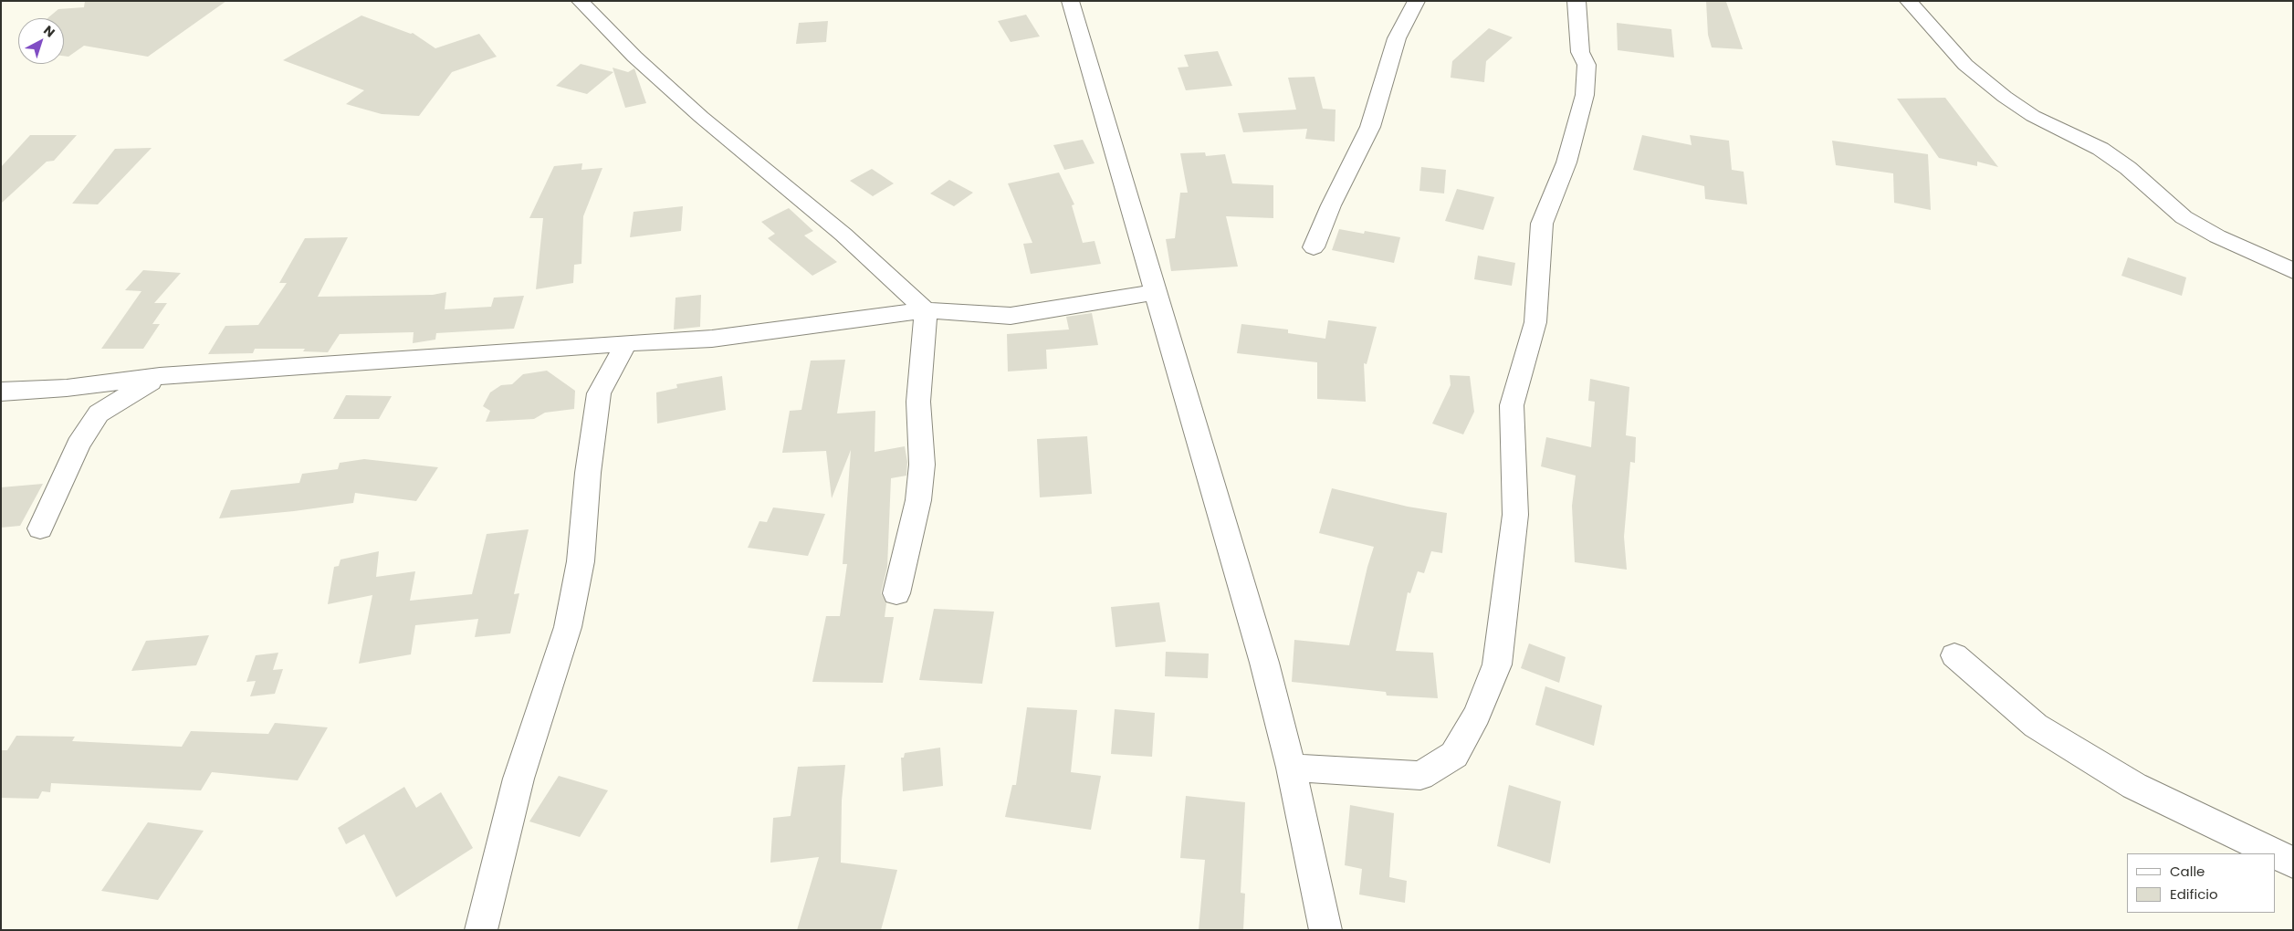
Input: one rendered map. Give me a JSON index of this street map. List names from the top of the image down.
{
  "legend": ["Calle", "Edificio"],
  "north": "top right"
}
